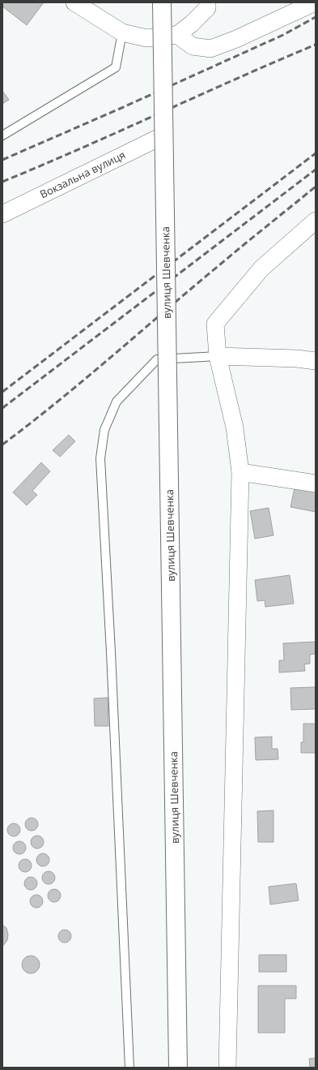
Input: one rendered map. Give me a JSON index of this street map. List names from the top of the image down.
{
  "streets": {
    "main road": ["вулиця Шевченка"],
    "street": ["Вокзальна вулиця"]
  },
  "crossings": [
    ["Вокзальна вулиця", "вулиця Шевченка"]
  ]
}
